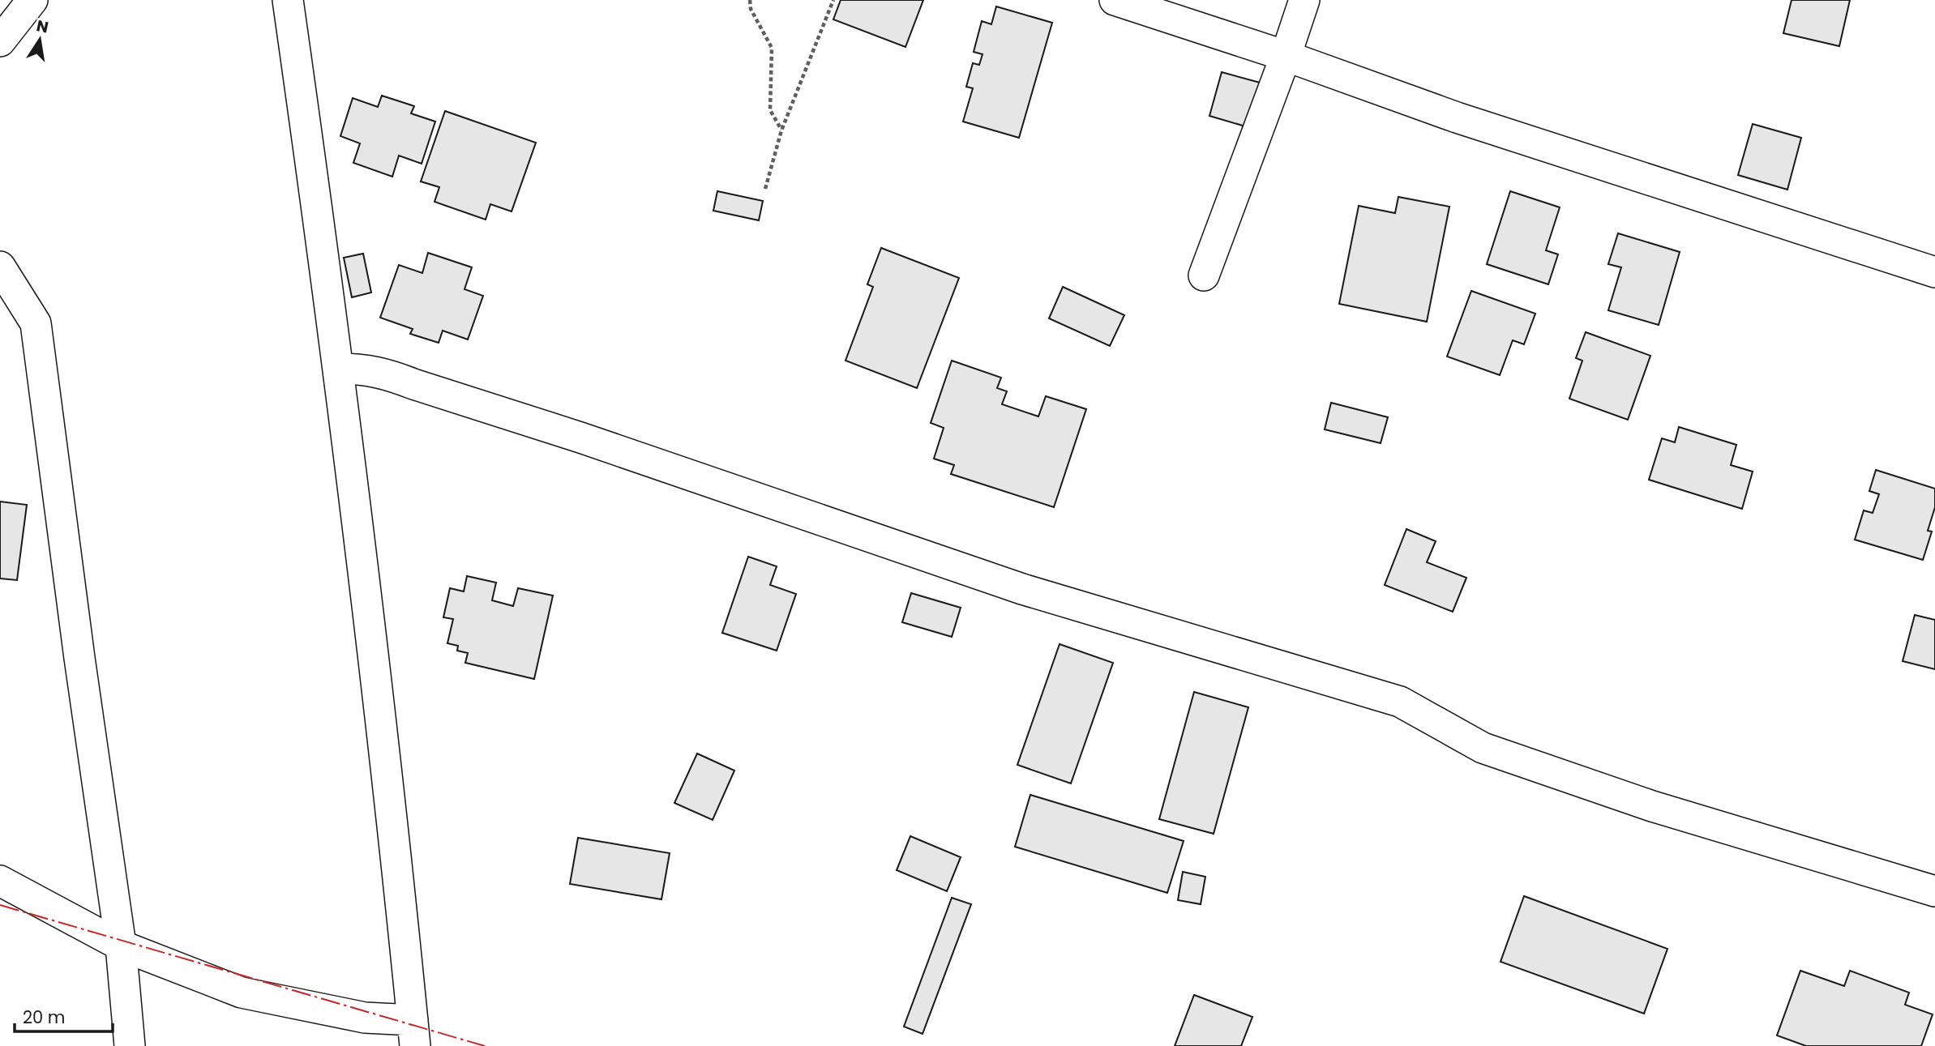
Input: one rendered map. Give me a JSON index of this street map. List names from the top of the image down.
{
  "scale_bar": "20 m",
  "north": "top"
}
